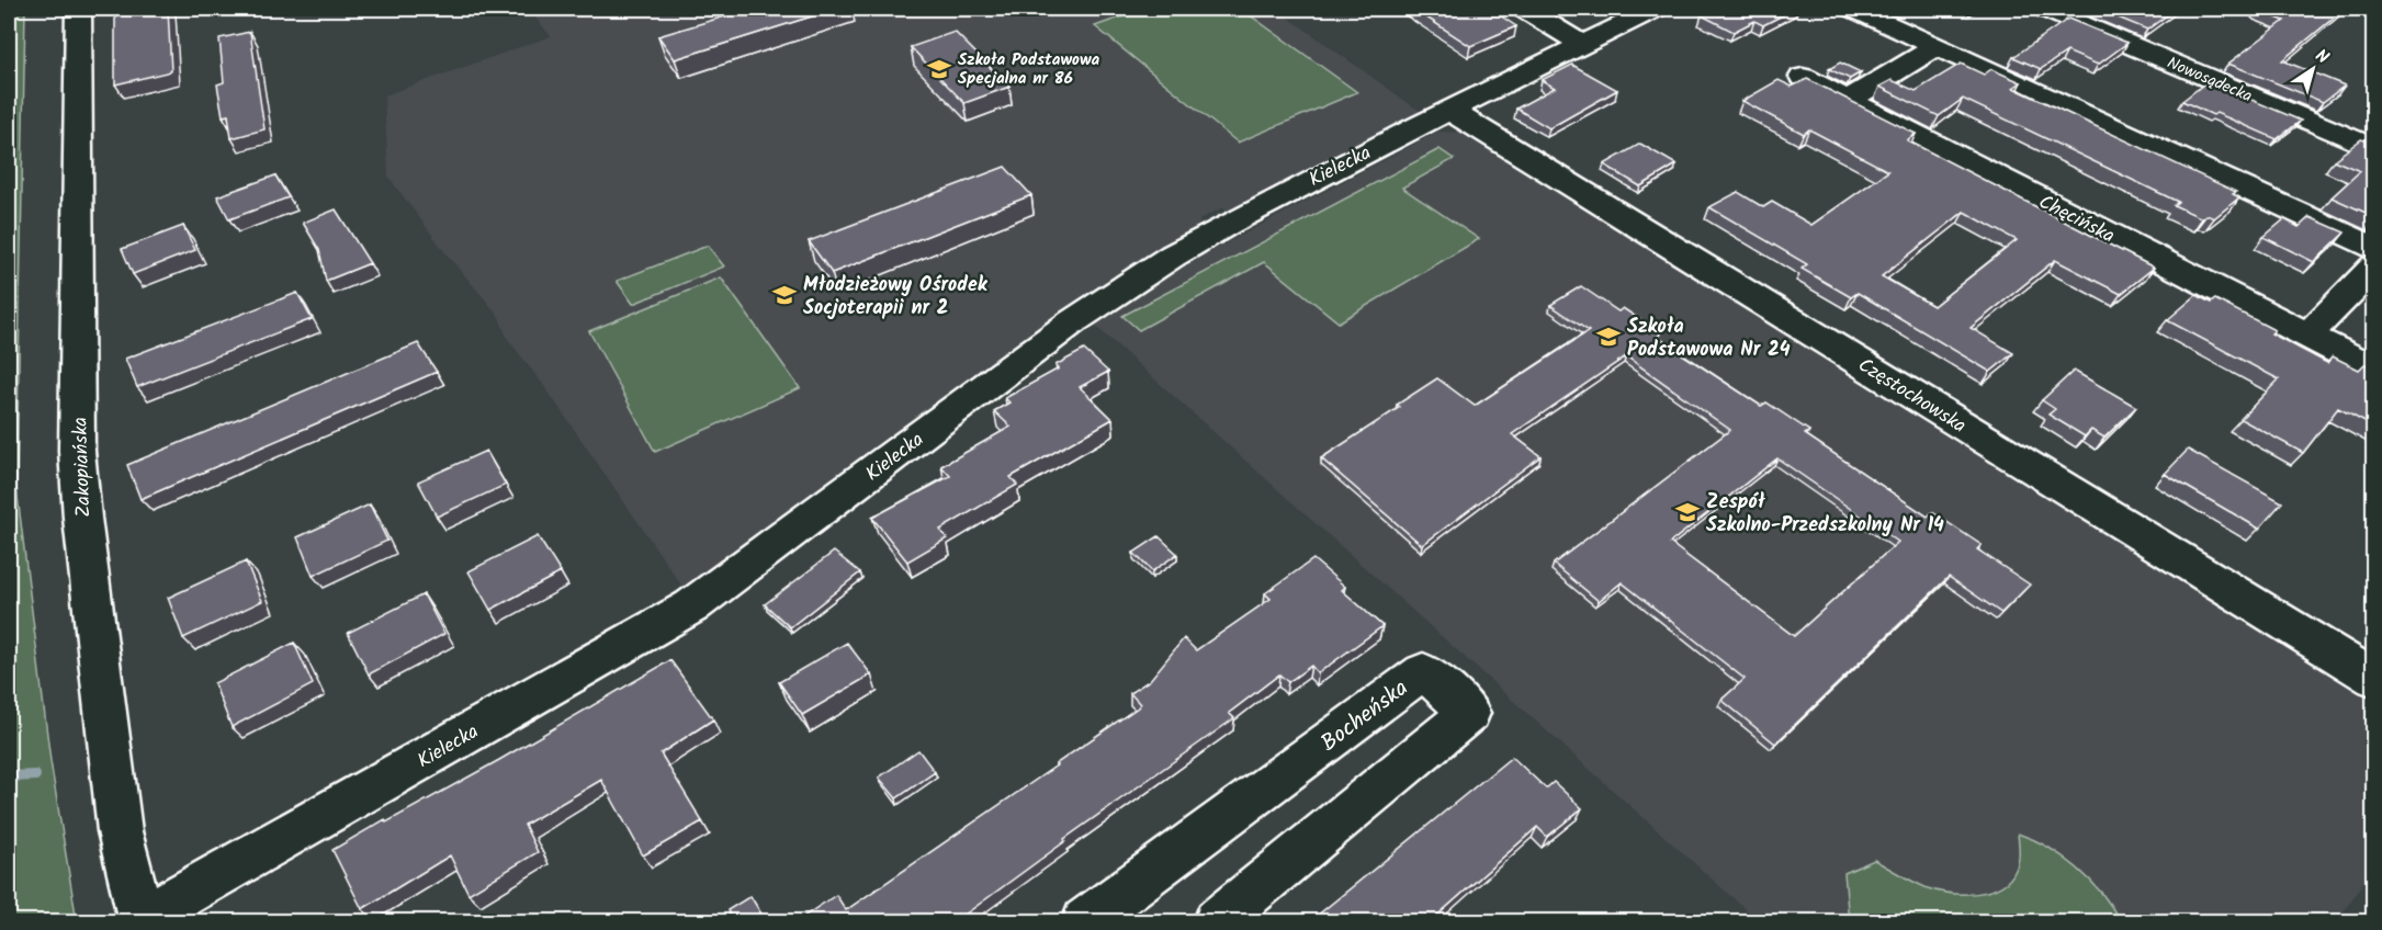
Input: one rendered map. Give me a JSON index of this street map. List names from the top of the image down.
{
  "streets": {
    "street": [
      "Nowosądecka",
      "Kielecka",
      "Chęcińska",
      "Częstochowska",
      "Zakopiańska",
      "Bocheńska"
    ]
  },
  "crossings": [
    ["Kielecka", "Częstochowska"],
    ["Kielecka", "Zakopiańska"]
  ],
  "places": {
    "school or university": [
      "Szkoła Podstawowa Specjalna nr 86",
      "Młodzieżowy Ośrodek Socjoterapii nr 2",
      "Szkoła Podstawowa Nr 24",
      "Zespół Szkolno-Przedszkolny Nr 14"
    ]
  },
  "north": "top right"
}
